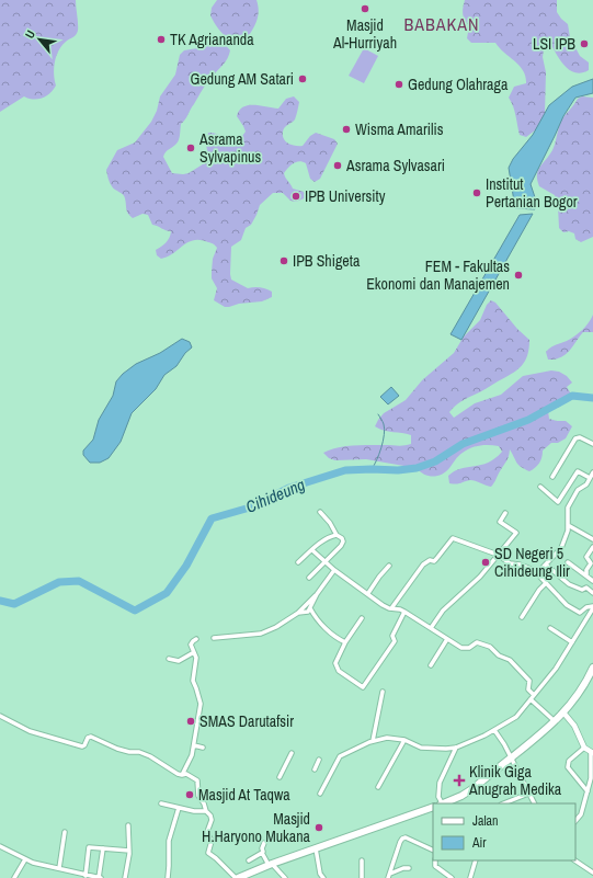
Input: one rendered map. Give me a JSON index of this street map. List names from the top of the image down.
{
  "districts": ["BABAKAN"],
  "water": ["Cihideung"],
  "places": {
    "other": [
      "Masjid Al-Hurriyah",
      "TK Agriananda",
      "LSI IPB",
      "Gedung AM Satari",
      "Gedung Olahraga",
      "Wisma Amarilis",
      "Asrama Sylvapinus",
      "Asrama Sylvasari",
      "Institut Pertanian Bogor",
      "IPB University",
      "IPB Shigeta",
      "FEM - Fakultas Ekonomi dan Manajemen",
      "SD Negeri 5 Cihideung Ilir",
      "SMAS Darutafsir",
      "Masjid At Taqwa",
      "Masjid H.Haryono Mukana"
    ],
    "health": ["Klinik Giga Anugrah Medika"]
  },
  "legend": ["Jalan", "Air"],
  "north": "top left"
}
